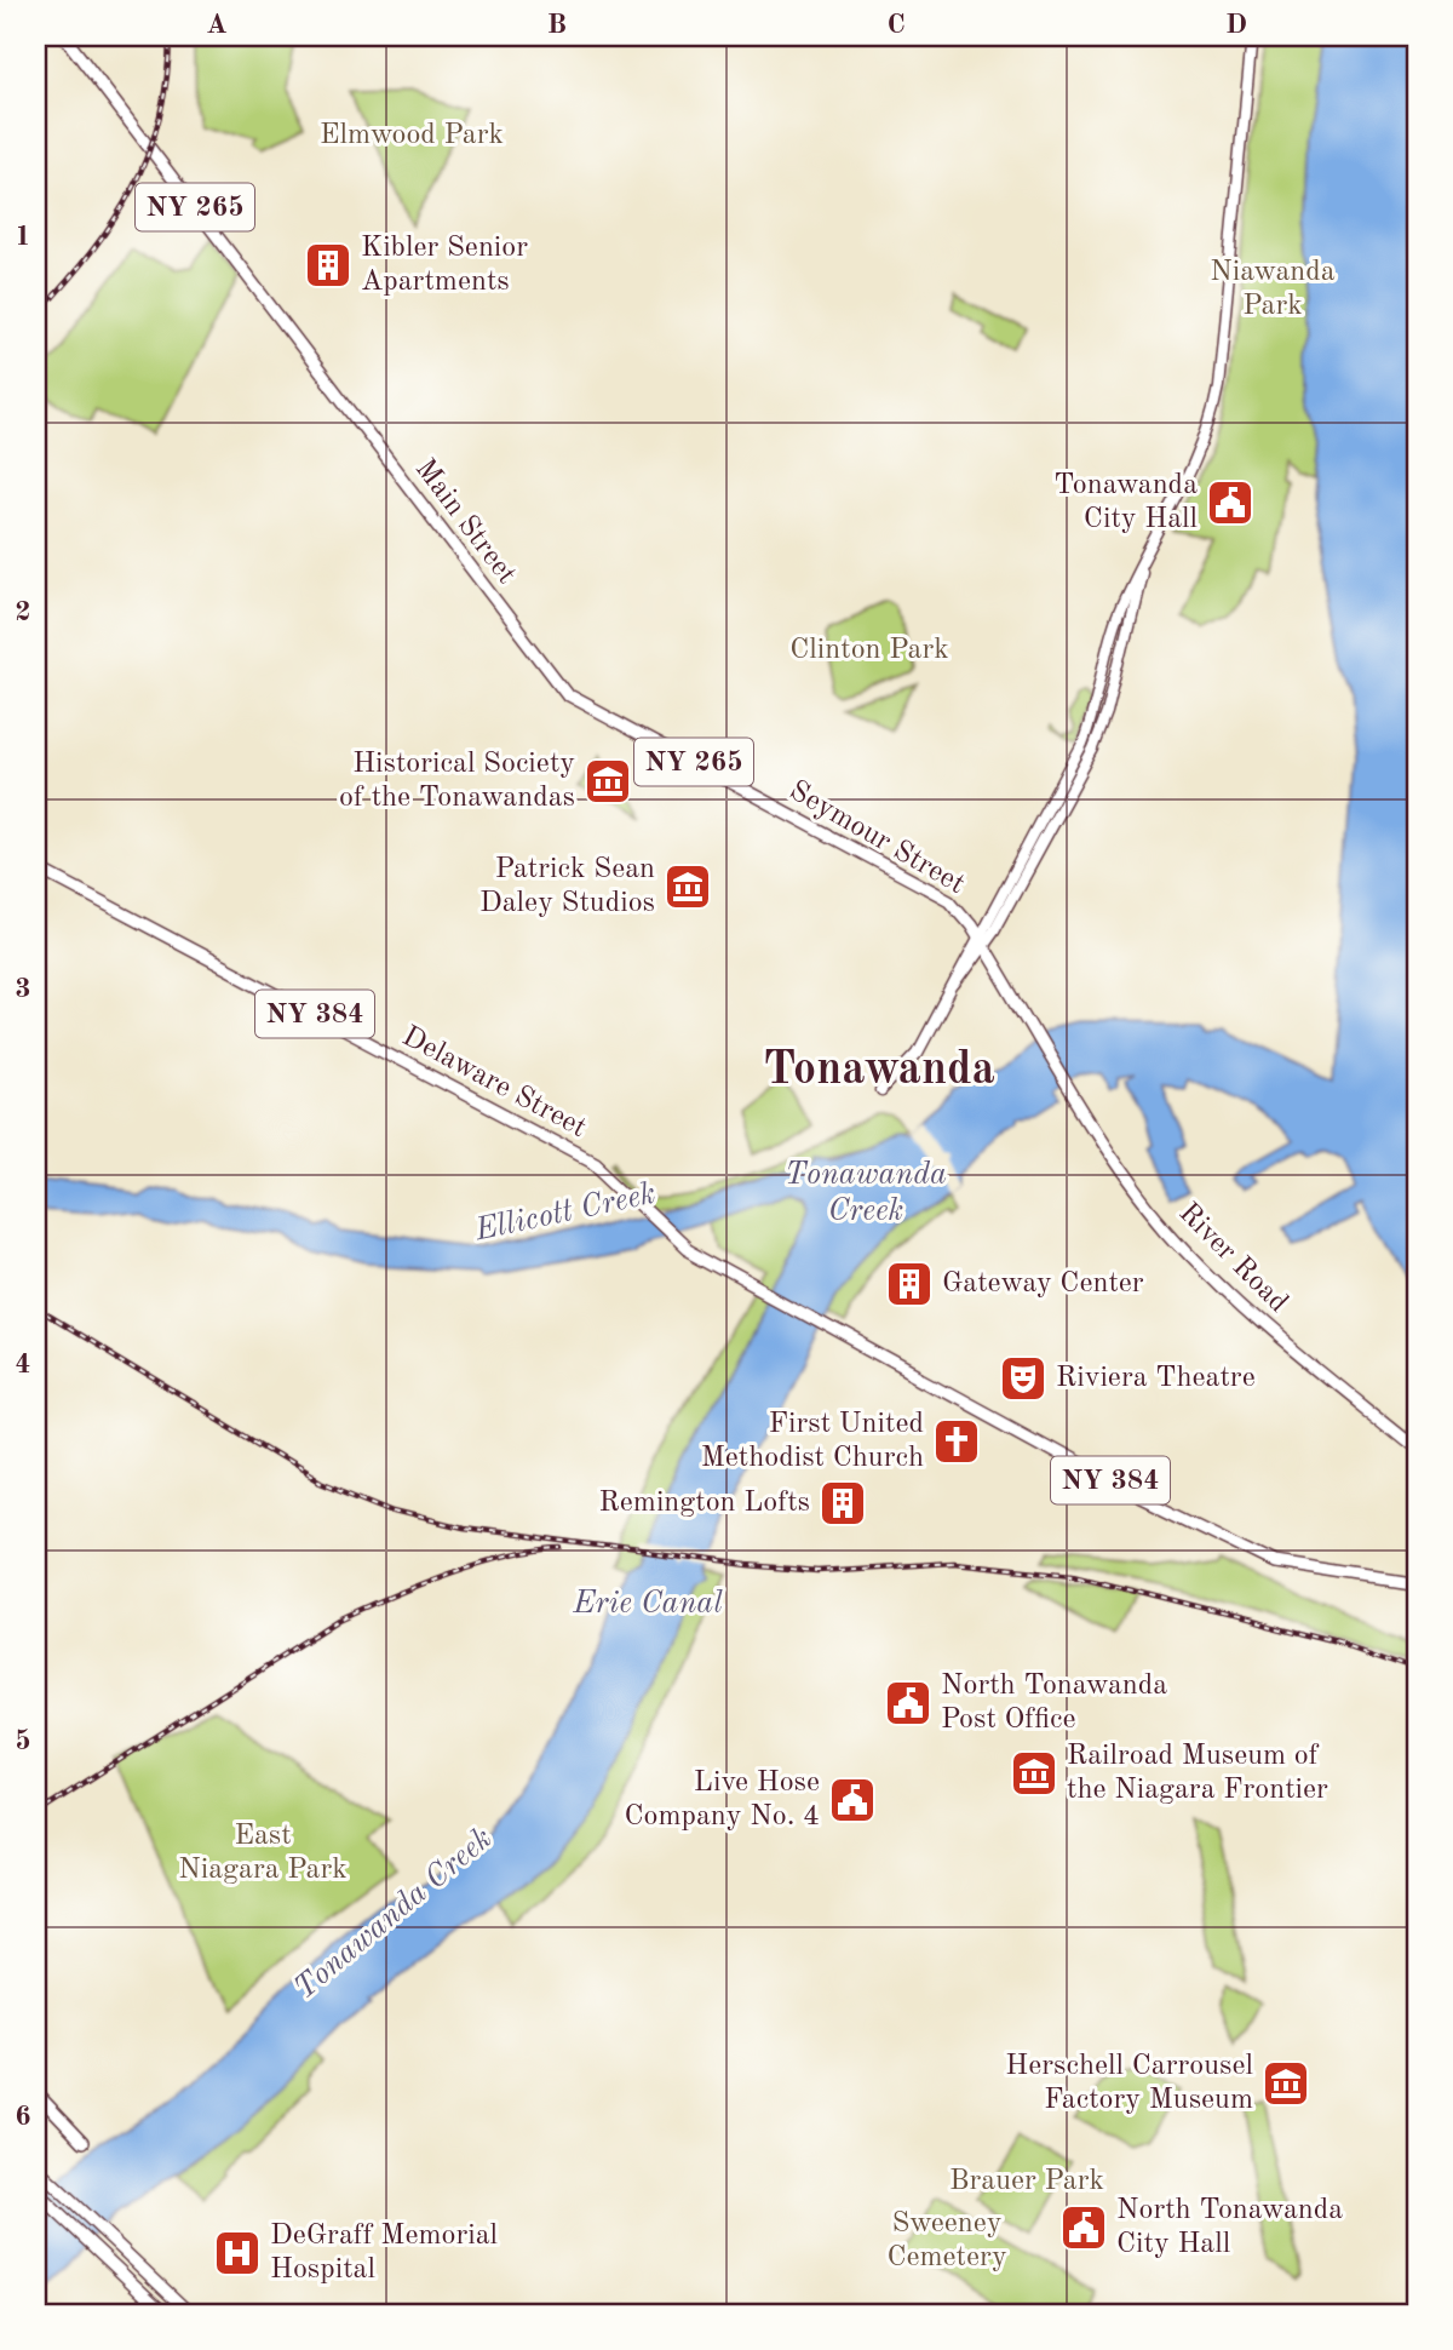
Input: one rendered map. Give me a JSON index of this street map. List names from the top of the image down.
{
  "streets": {
    "main road": [
      "NY 265",
      "Main Street",
      "Seymour Street",
      "NY 384",
      "Delaware Street",
      "River Road"
    ]
  },
  "crossings": [
    ["Main Street", "Seymour Street"],
    ["Seymour Street", "River Road"]
  ],
  "districts": ["Tonawanda"],
  "water": ["Tonawanda Creek", "Ellicott Creek", "Erie Canal"],
  "parks": [
    "Elmwood Park",
    "Niawanda Park",
    "Clinton Park",
    "East Niagara Park",
    "Brauer Park",
    "Sweeney Cemetery"
  ],
  "places": {
    "building": ["Kibler Senior Apartments", "Gateway Center", "Remington Lofts"],
    "public building": [
      "Tonawanda City Hall",
      "North Tonawanda Post Office",
      "Live Hose Company No. 4",
      "North Tonawanda City Hall"
    ],
    "museum": [
      "Historical Society of the Tonawandas",
      "Patrick Sean Daley Studios",
      "Railroad Museum of the Niagara Frontier",
      "Herschell Carrousel Factory Museum"
    ],
    "theatre": ["Riviera Theatre"],
    "church": ["First United Methodist Church"],
    "hospital": ["DeGraff Memorial Hospital"]
  },
  "grid": {
    "columns": [
      "A",
      "B",
      "C",
      "D"
    ],
    "rows": [
      "1",
      "2",
      "3",
      "4",
      "5",
      "6"
    ]
  }
}
